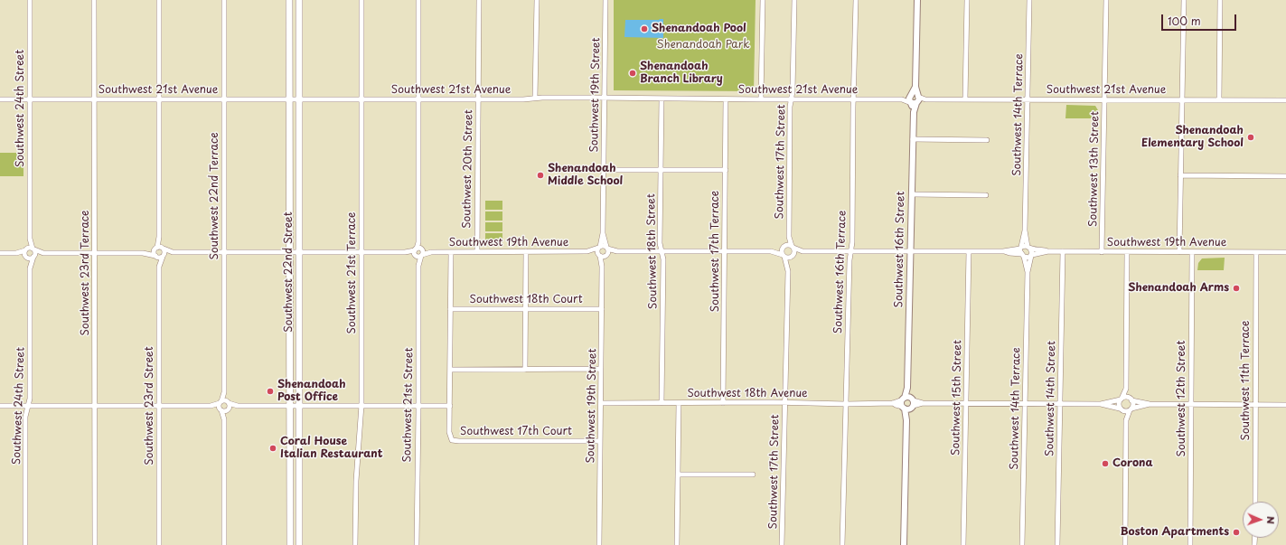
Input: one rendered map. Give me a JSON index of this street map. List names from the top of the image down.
{
  "streets": {
    "main road": ["Southwest 22nd Street"],
    "street": [
      "Southwest 21st Avenue",
      "Southwest 19th Street",
      "Southwest 24th Street",
      "Southwest 14th Terrace",
      "Southwest 17th Street",
      "Southwest 20th Street",
      "Southwest 13th Street",
      "Southwest 22nd Terrace",
      "Southwest 19th Avenue",
      "Southwest 16th Street",
      "Southwest 18th Street",
      "Southwest 17th Terrace",
      "Southwest 16th Terrace",
      "Southwest 23rd Terrace",
      "Southwest 21st Terrace",
      "Southwest 18th Court",
      "Southwest 11th Terrace",
      "Southwest 18th Avenue",
      "Southwest 15th Street",
      "Southwest 14th Street",
      "Southwest 12th Street",
      "Southwest 21st Street",
      "Southwest 23rd Street",
      "Southwest 17th Court"
    ]
  },
  "crossings": [
    ["Southwest 21st Avenue", "Southwest 19th Street"],
    ["Southwest 21st Avenue", "Southwest 24th Street"],
    ["Southwest 21st Avenue", "Southwest 14th Terrace"],
    ["Southwest 21st Avenue", "Southwest 17th Street"],
    ["Southwest 21st Avenue", "Southwest 20th Street"],
    ["Southwest 21st Avenue", "Southwest 13th Street"],
    ["Southwest 21st Avenue", "Southwest 22nd Terrace"],
    ["Southwest 21st Avenue", "Southwest 16th Street"],
    ["Southwest 21st Avenue", "Southwest 18th Street"],
    ["Southwest 21st Avenue", "Southwest 17th Terrace"],
    ["Southwest 21st Avenue", "Southwest 22nd Street"],
    ["Southwest 21st Avenue", "Southwest 16th Terrace"],
    ["Southwest 21st Avenue", "Southwest 23rd Terrace"],
    ["Southwest 21st Avenue", "Southwest 21st Terrace"],
    ["Southwest 21st Avenue", "Southwest 21st Street"],
    ["Southwest 19th Street", "Southwest 19th Avenue"],
    ["Southwest 19th Street", "Southwest 18th Court"],
    ["Southwest 19th Street", "Southwest 18th Avenue"],
    ["Southwest 19th Street", "Southwest 17th Court"],
    ["Southwest 14th Terrace", "Southwest 19th Avenue"],
    ["Southwest 17th Street", "Southwest 18th Avenue"],
    ["Southwest 20th Street", "Southwest 19th Avenue"],
    ["Southwest 13th Street", "Southwest 19th Avenue"],
    ["Southwest 22nd Terrace", "Southwest 19th Avenue"],
    ["Southwest 19th Avenue", "Southwest 22nd Street"],
    ["Southwest 19th Avenue", "Southwest 21st Terrace"],
    ["Southwest 19th Avenue", "Southwest 11th Terrace"],
    ["Southwest 19th Avenue", "Southwest 14th Street"],
    ["Southwest 19th Avenue", "Southwest 12th Street"],
    ["Southwest 19th Avenue", "Southwest 21st Street"],
    ["Southwest 19th Avenue", "Southwest 23rd Street"],
    ["Southwest 16th Street", "Southwest 18th Avenue"],
    ["Southwest 18th Street", "Southwest 18th Avenue"],
    ["Southwest 17th Terrace", "Southwest 18th Avenue"],
    ["Southwest 16th Terrace", "Southwest 18th Avenue"]
  ],
  "parks": ["Shenandoah Park"],
  "places": [
    "Shenandoah Pool",
    "Shenandoah Branch Library",
    "Shenandoah Elementary School",
    "Shenandoah Middle School",
    "Shenandoah Arms",
    "Shenandoah Post Office",
    "Coral House Italian Restaurant",
    "Corona",
    "Boston Apartments"
  ],
  "scale_bar": "100 m",
  "north": "right"
}
